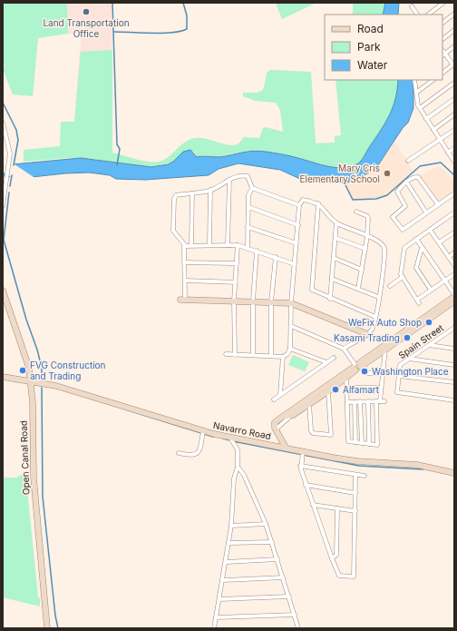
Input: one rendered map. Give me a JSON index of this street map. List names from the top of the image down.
{
  "streets": {
    "street": ["Spain Street", "Navarro Road", "Open Canal Road"]
  },
  "crossings": [
    ["Navarro Road", "Open Canal Road"]
  ],
  "places": [
    "Land Transportation Office",
    "Mary Cris Elementary School",
    "WeFix Auto Shop",
    "Kasami Trading",
    "FVG Construction and Trading",
    "Washington Place",
    "Alfamart"
  ],
  "legend": ["Road", "Park", "Water"]
}
